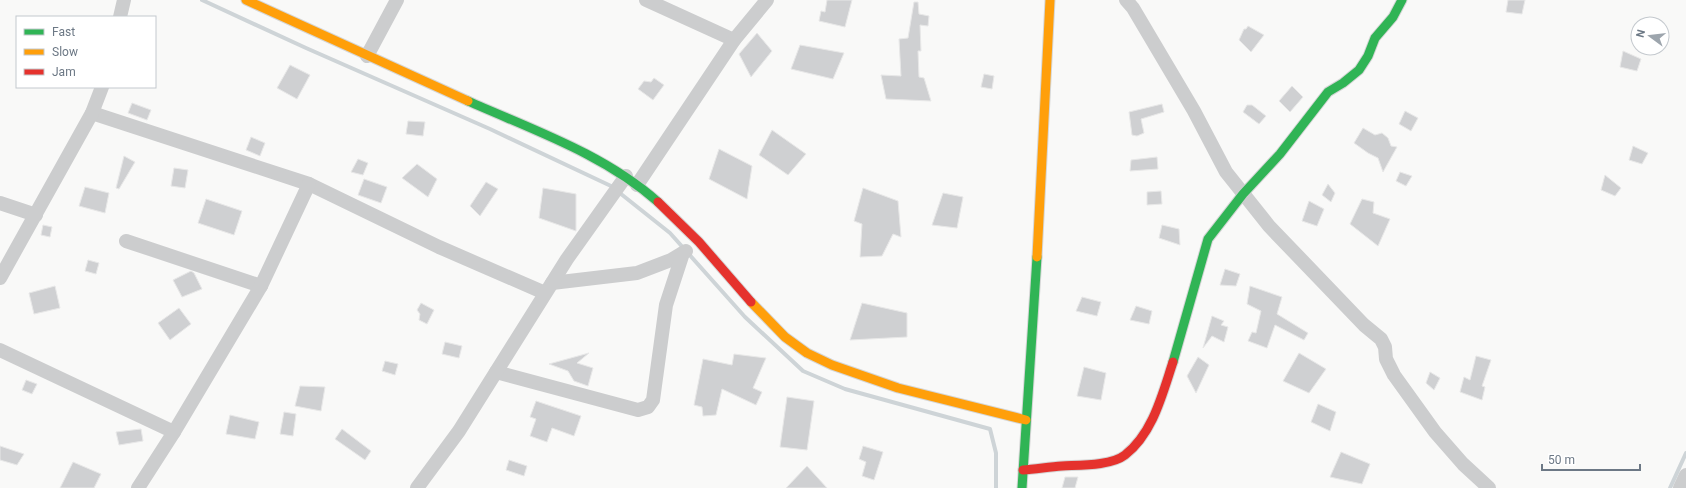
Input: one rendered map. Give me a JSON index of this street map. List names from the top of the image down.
{
  "legend": ["Fast", "Slow", "Jam"],
  "scale_bar": "50 m",
  "north": "left"
}
